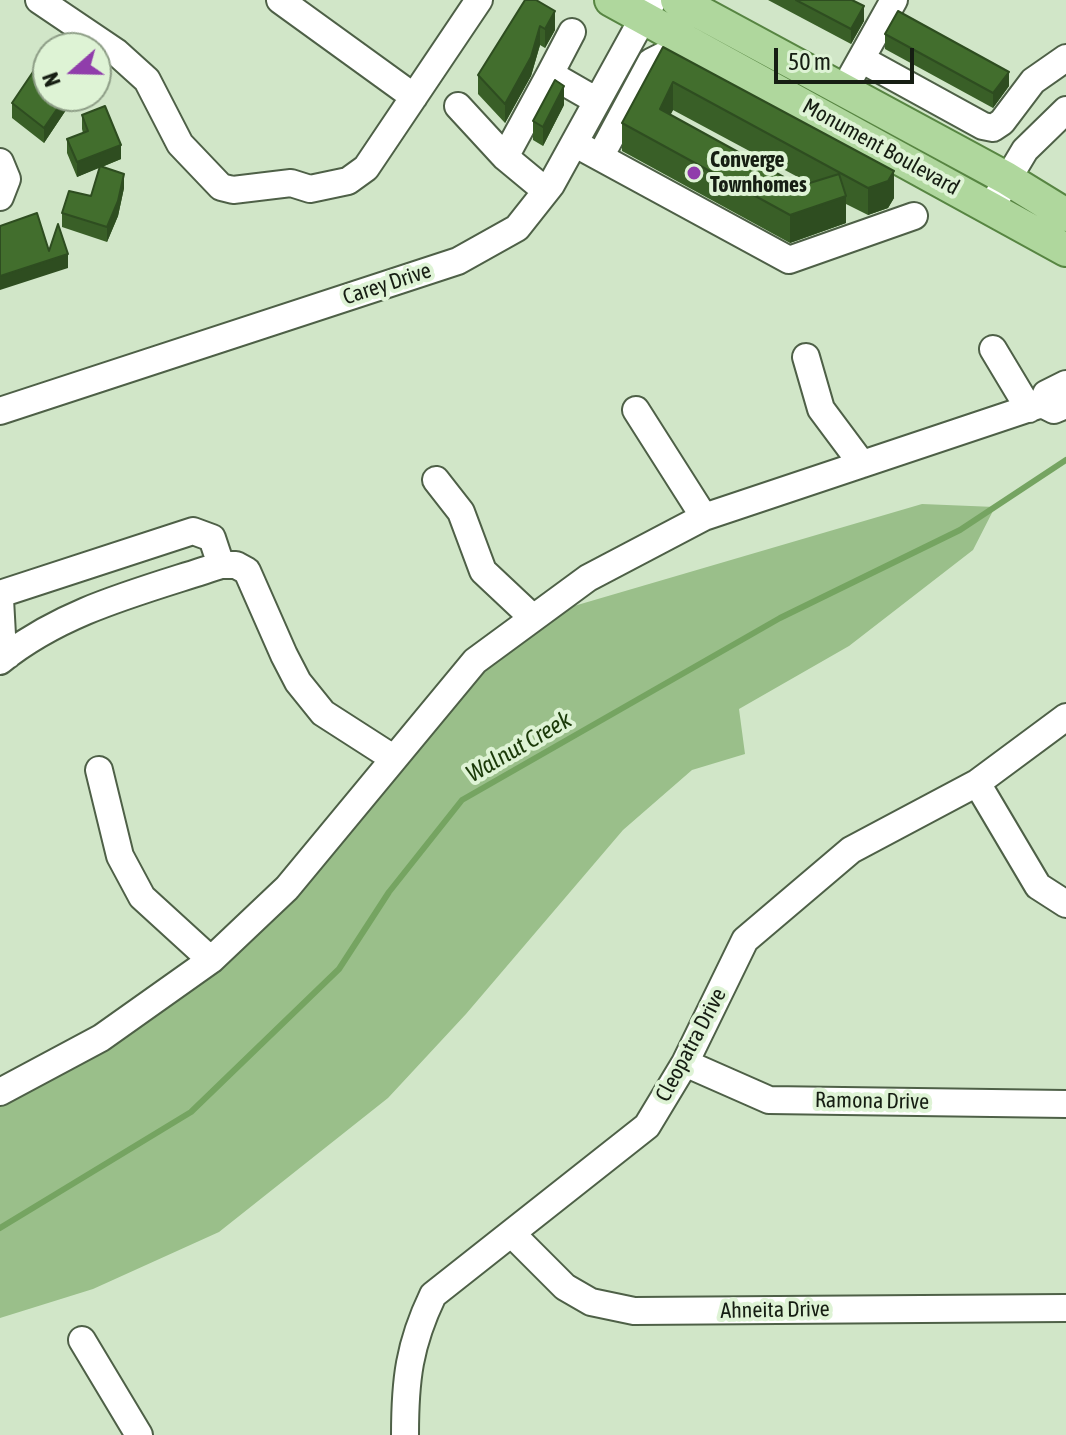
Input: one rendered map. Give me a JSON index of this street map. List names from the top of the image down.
{
  "streets": {
    "main road": ["Monument Boulevard"],
    "street": [
      "Carey Drive",
      "Cleopatra Drive",
      "Ramona Drive",
      "Ahneita Drive"
    ]
  },
  "crossings": [
    ["Monument Boulevard", "Carey Drive"],
    ["Cleopatra Drive", "Ramona Drive"],
    ["Cleopatra Drive", "Ahneita Drive"]
  ],
  "water": ["Walnut Creek"],
  "places": ["Converge Townhomes"],
  "scale_bar": "50 m",
  "north": "left"
}
